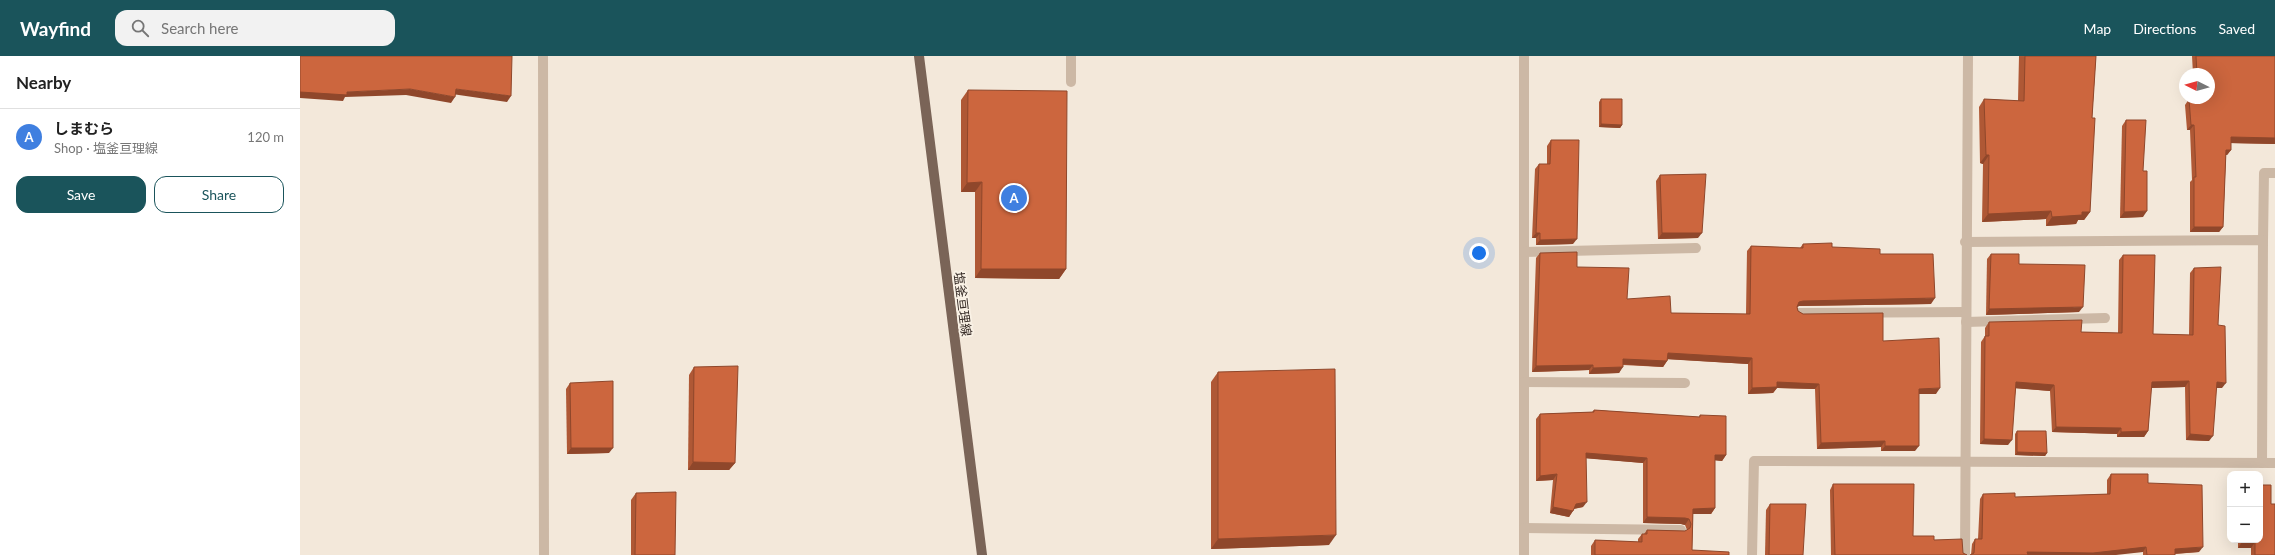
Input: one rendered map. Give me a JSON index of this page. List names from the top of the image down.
{
  "streets": {
    "main road": ["塩釜亘理線"]
  },
  "north": "left",
  "page": {
    "header": "Wayfind",
    "search": "Search here",
    "nav": ["Map", "Directions", "Saved"],
    "heading": "Nearby",
    "list": [
      {
        "mark": "A",
        "name": "しまむら",
        "note": "Shop · 塩釜亘理線",
        "value": "120 m"
      }
    ],
    "buttons": ["Save", "Share"],
    "pins": "A",
    "map_buttons": ["+", "−"]
  }
}
